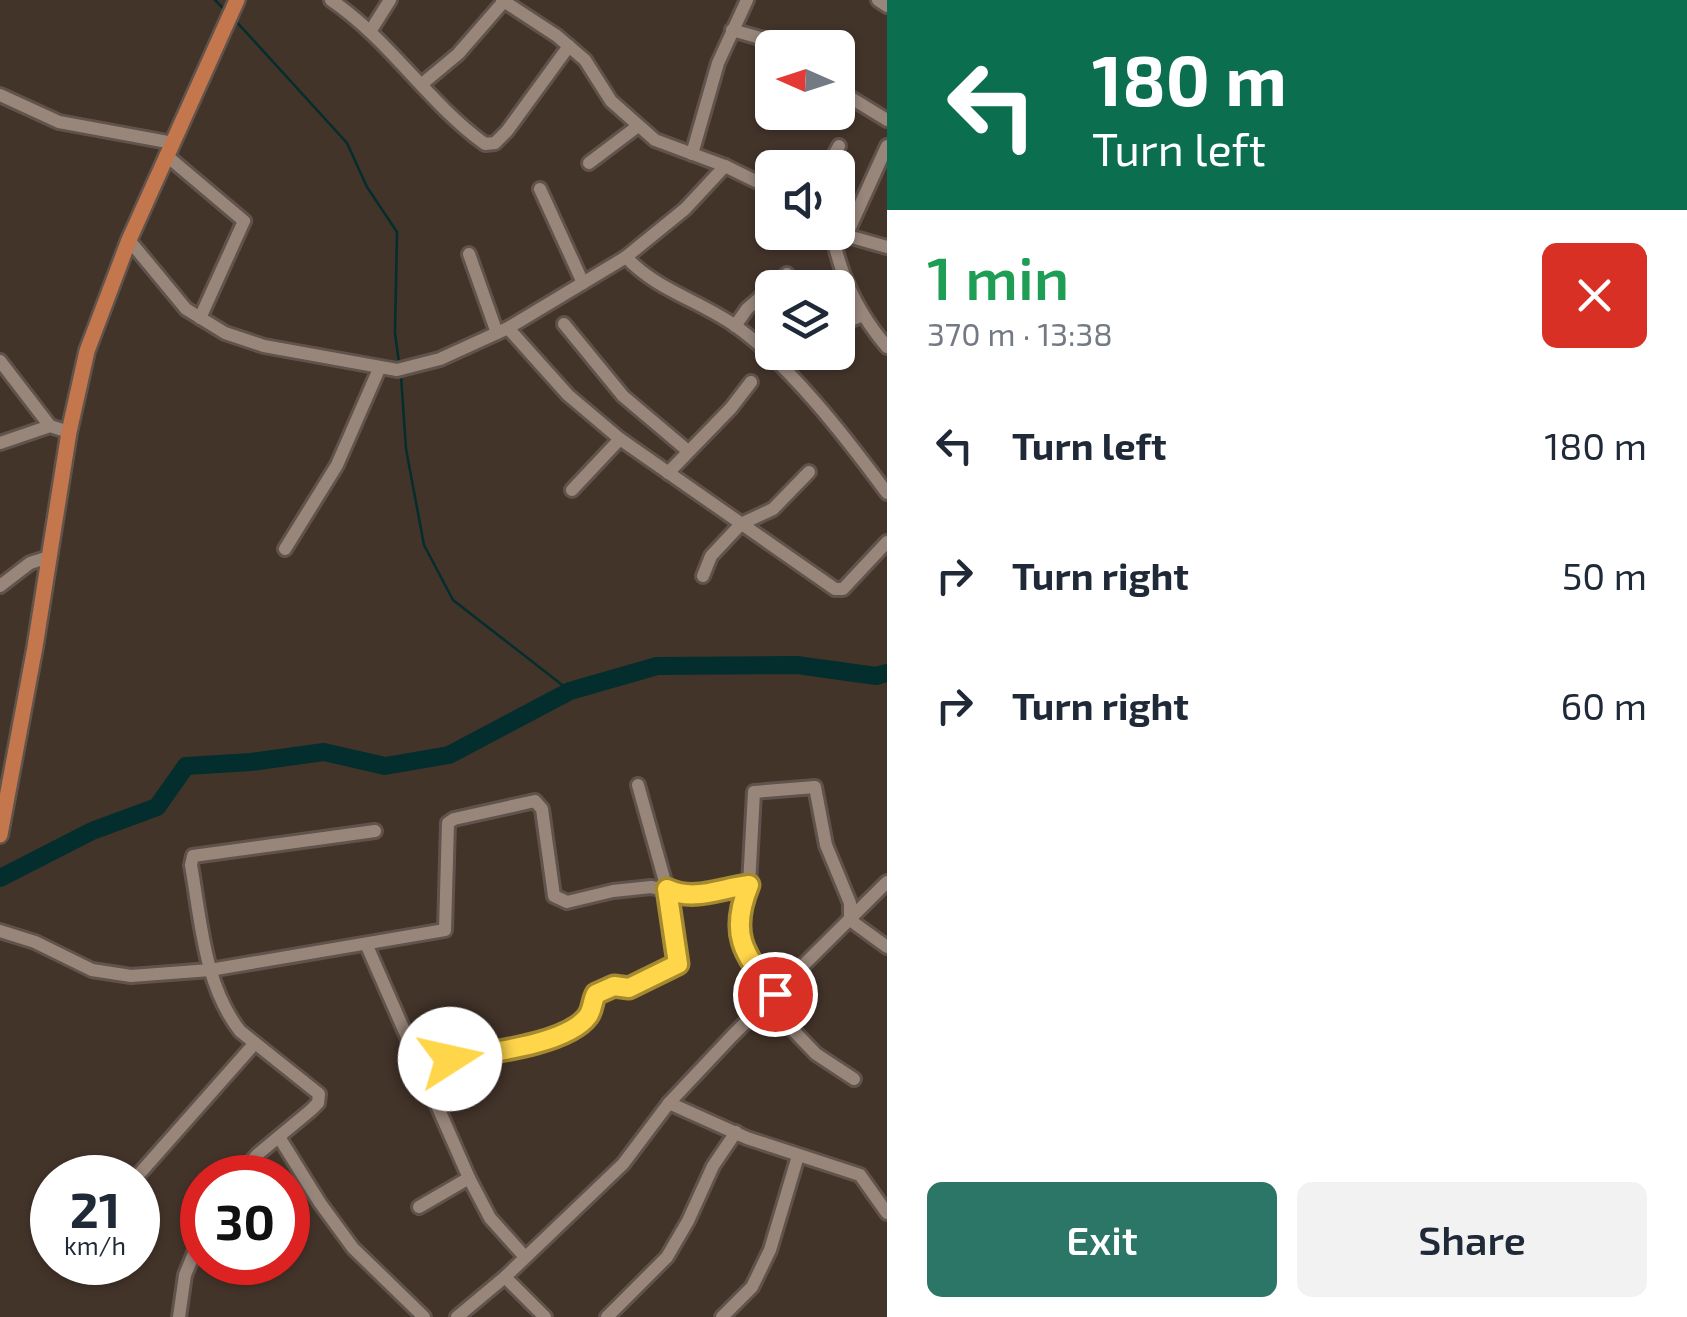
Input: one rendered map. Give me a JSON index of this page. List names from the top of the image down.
{
  "north": "left",
  "page": {
    "turn": ["180 m", "Turn left"],
    "heading": ["1 min", "370 m · 13:38"],
    "list": [
      {
        "name": "Turn left",
        "value": "180 m"
      },
      {
        "name": "Turn right",
        "value": "50 m"
      },
      {
        "name": "Turn right",
        "value": "60 m"
      }
    ],
    "speed": "21 km/h",
    "limit": "30",
    "buttons": ["Exit", "Share"]
  }
}
